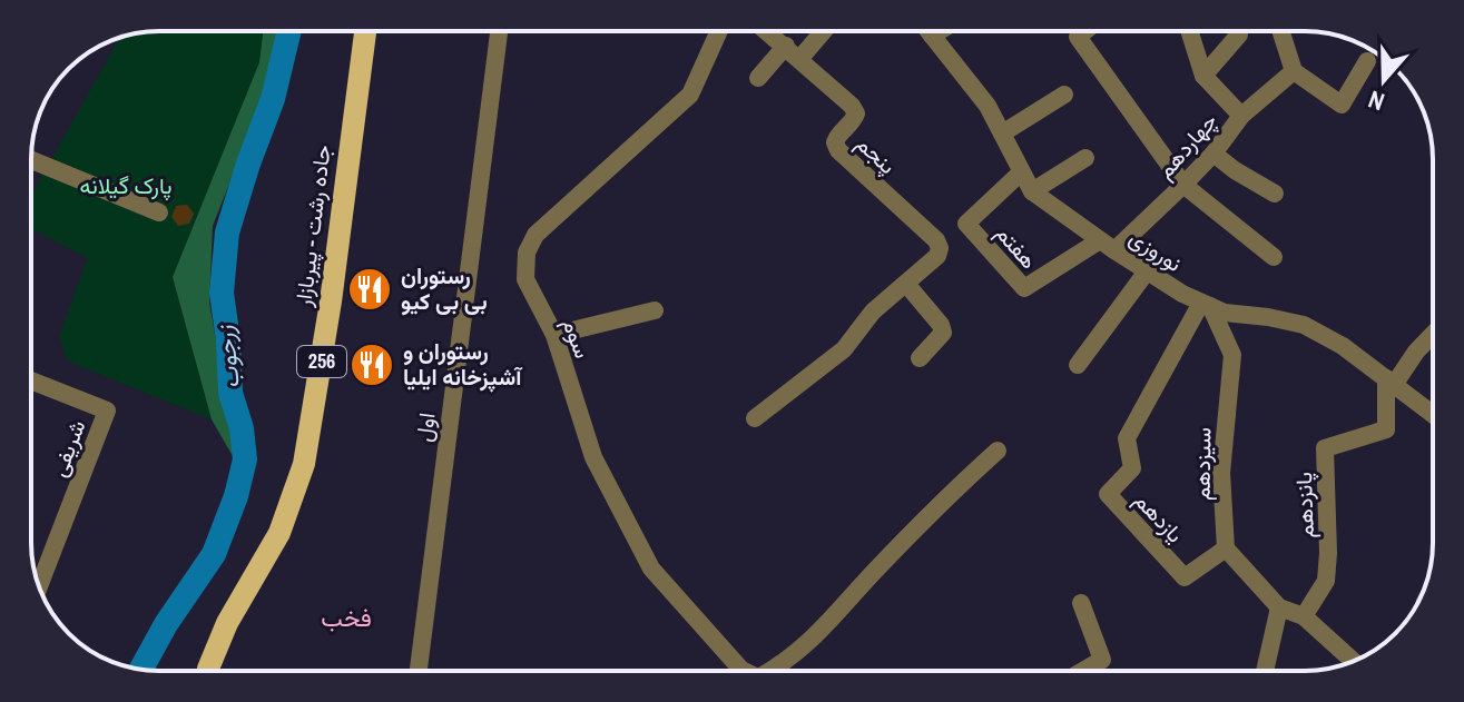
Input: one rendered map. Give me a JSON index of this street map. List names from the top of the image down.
{
  "streets": {
    "main road": ["جاده رشت - پیربازار", "256"],
    "street": [
      "چهاردهم",
      "پنجم",
      "هفتم",
      "نوروزی",
      "سوم",
      "اول",
      "شریفی",
      "سیزدهم",
      "پانزدهم",
      "یازدهم"
    ]
  },
  "crossings": [
    ["چهاردهم", "هفتم"],
    ["چهاردهم", "نوروزی"],
    ["هفتم", "نوروزی"],
    ["نوروزی", "سیزدهم"],
    ["نوروزی", "پانزدهم"],
    ["نوروزی", "یازدهم"],
    ["سیزدهم", "یازدهم"]
  ],
  "districts": ["فخب"],
  "water": ["زرجوب"],
  "parks": ["پارک گیلانه"],
  "places": {
    "restaurant": ["رستوران بی بی کیو", "رستوران و آشپزخانه ایلیا"]
  },
  "north": "bottom"
}
